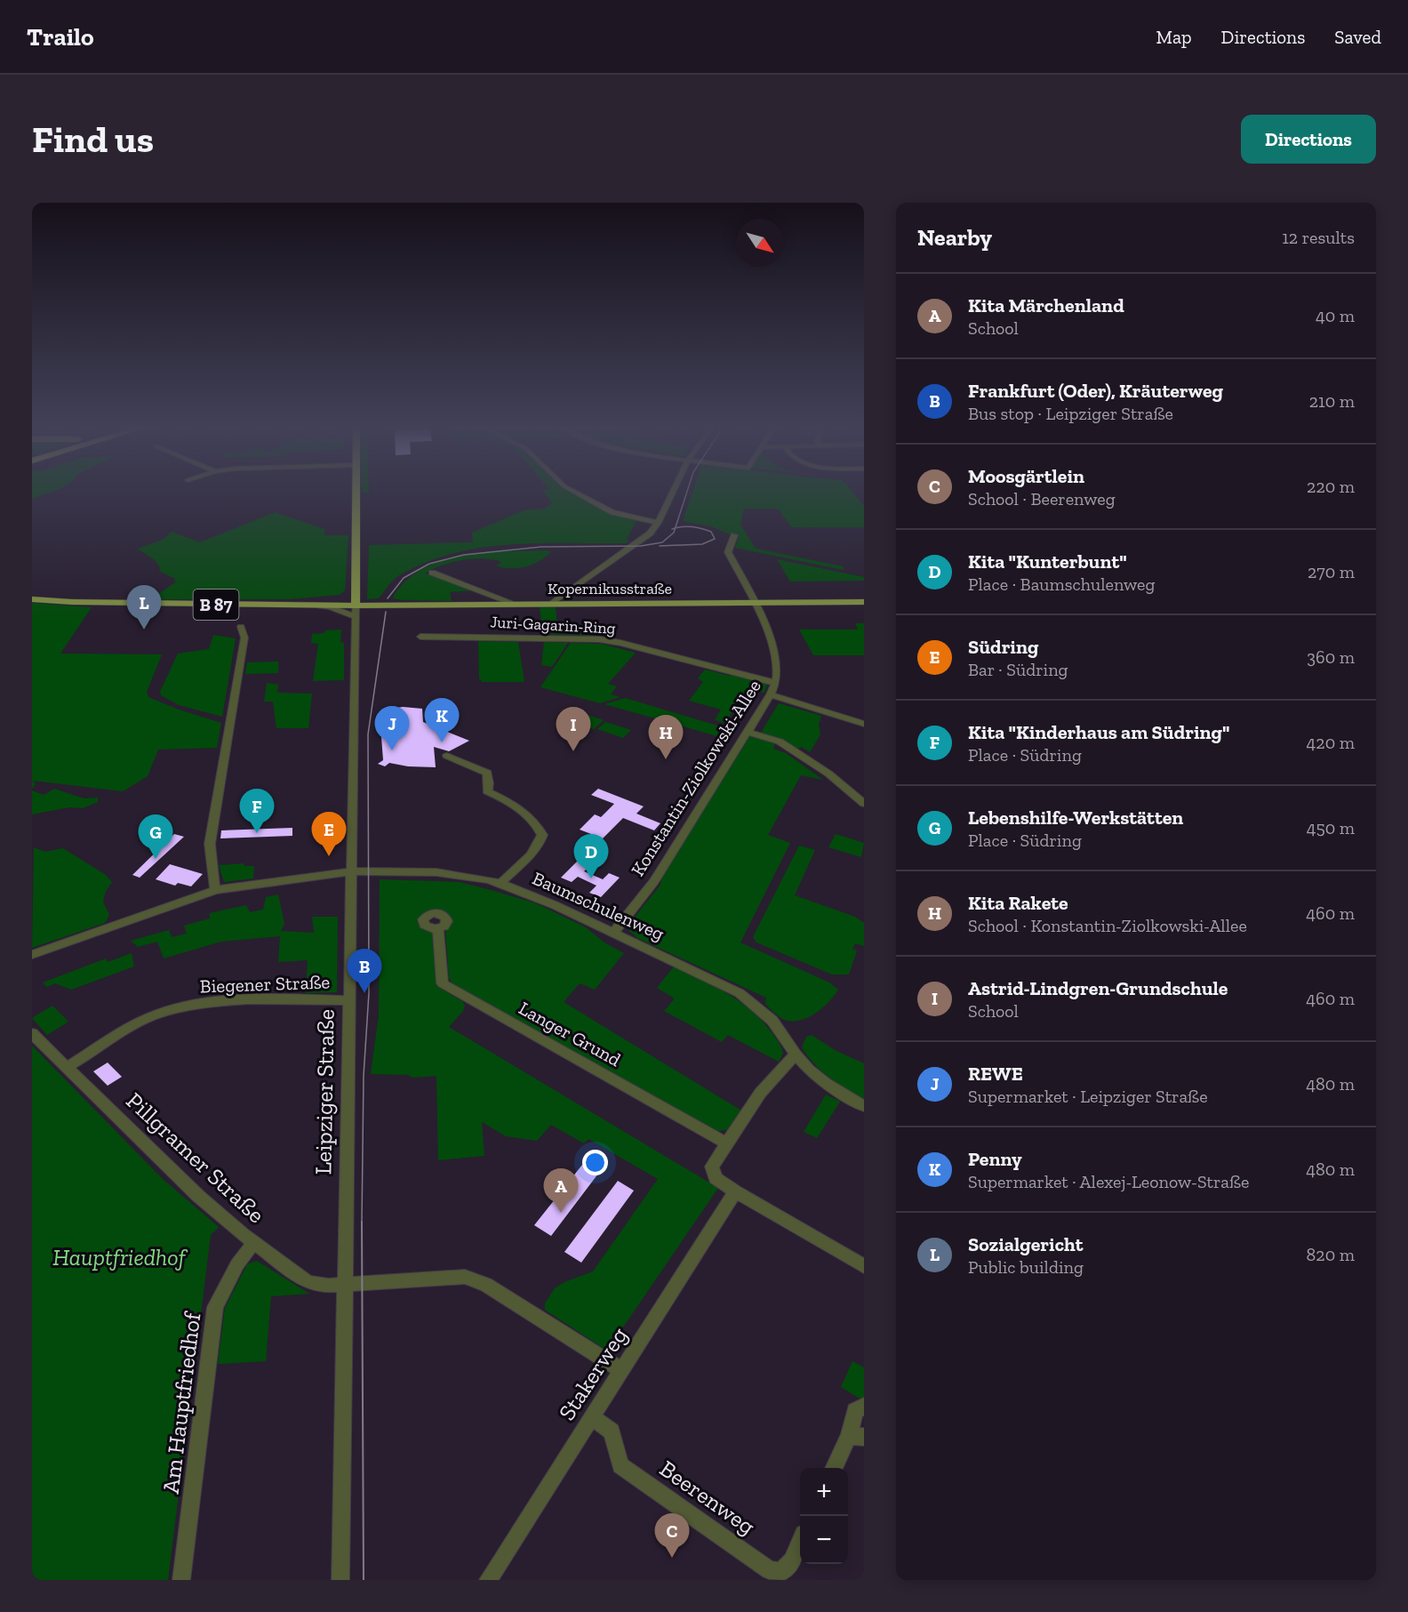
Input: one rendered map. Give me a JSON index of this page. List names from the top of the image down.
{
  "streets": {
    "main road": ["Kopernikusstraße", "B 87"],
    "street": [
      "Juri-Gagarin-Ring",
      "Konstantin-Ziolkowski-Allee",
      "Baumschulenweg",
      "Biegener Straße",
      "Langer Grund",
      "Leipziger Straße",
      "Pillgramer Straße",
      "Stakerweg",
      "Am Hauptfriedhof",
      "Beerenweg"
    ]
  },
  "crossings": [
    ["Kopernikusstraße", "B 87"],
    ["Kopernikusstraße", "Konstantin-Ziolkowski-Allee"],
    ["Kopernikusstraße", "Leipziger Straße"],
    ["B 87", "Leipziger Straße"],
    ["Juri-Gagarin-Ring", "Konstantin-Ziolkowski-Allee"],
    ["Konstantin-Ziolkowski-Allee", "Baumschulenweg"],
    ["Baumschulenweg", "Leipziger Straße"],
    ["Biegener Straße", "Leipziger Straße"],
    ["Biegener Straße", "Pillgramer Straße"],
    ["Leipziger Straße", "Pillgramer Straße"],
    ["Pillgramer Straße", "Stakerweg"],
    ["Pillgramer Straße", "Am Hauptfriedhof"],
    ["Stakerweg", "Beerenweg"]
  ],
  "parks": ["Hauptfriedhof"],
  "north": "bottom right",
  "page": {
    "header": "Trailo",
    "nav": ["Map", "Directions", "Saved"],
    "buttons": "Directions",
    "title": "Find us",
    "heading": ["Nearby", "12 results"],
    "list": [
      {
        "mark": "A",
        "name": "Kita Märchenland",
        "note": "School",
        "value": "40 m"
      },
      {
        "mark": "B",
        "name": "Frankfurt (Oder), Kräuterweg",
        "note": "Bus stop · Leipziger Straße",
        "value": "210 m"
      },
      {
        "mark": "C",
        "name": "Moosgärtlein",
        "note": "School · Beerenweg",
        "value": "220 m"
      },
      {
        "mark": "D",
        "name": "Kita \"Kunterbunt\"",
        "note": "Place · Baumschulenweg",
        "value": "270 m"
      },
      {
        "mark": "E",
        "name": "Südring",
        "note": "Bar · Südring",
        "value": "360 m"
      },
      {
        "mark": "F",
        "name": "Kita \"Kinderhaus am Südring\"",
        "note": "Place · Südring",
        "value": "420 m"
      },
      {
        "mark": "G",
        "name": "Lebenshilfe-Werkstätten",
        "note": "Place · Südring",
        "value": "450 m"
      },
      {
        "mark": "H",
        "name": "Kita Rakete",
        "note": "School · Konstantin-Ziolkowski-Allee",
        "value": "460 m"
      },
      {
        "mark": "I",
        "name": "Astrid-Lindgren-Grundschule",
        "note": "School",
        "value": "460 m"
      },
      {
        "mark": "J",
        "name": "REWE",
        "note": "Supermarket · Leipziger Straße",
        "value": "480 m"
      },
      {
        "mark": "K",
        "name": "Penny",
        "note": "Supermarket · Alexej-Leonow-Straße",
        "value": "480 m"
      },
      {
        "mark": "L",
        "name": "Sozialgericht",
        "note": "Public building",
        "value": "820 m"
      }
    ],
    "pins": [
      "L",
      "K",
      "J",
      "I",
      "H",
      "F",
      "E",
      "G",
      "D",
      "B",
      "A",
      "C"
    ],
    "map_buttons": ["+", "−"]
  }
}
